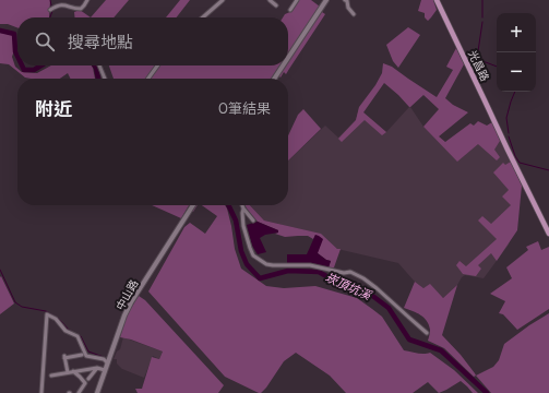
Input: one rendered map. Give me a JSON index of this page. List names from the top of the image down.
{
  "streets": {
    "main road": ["光昌路", "中山路"]
  },
  "water": ["崁頂坑溪"],
  "page": {
    "map_buttons": ["+", "−"],
    "search": "搜尋地點",
    "heading": ["附近", "0筆結果"]
  }
}
